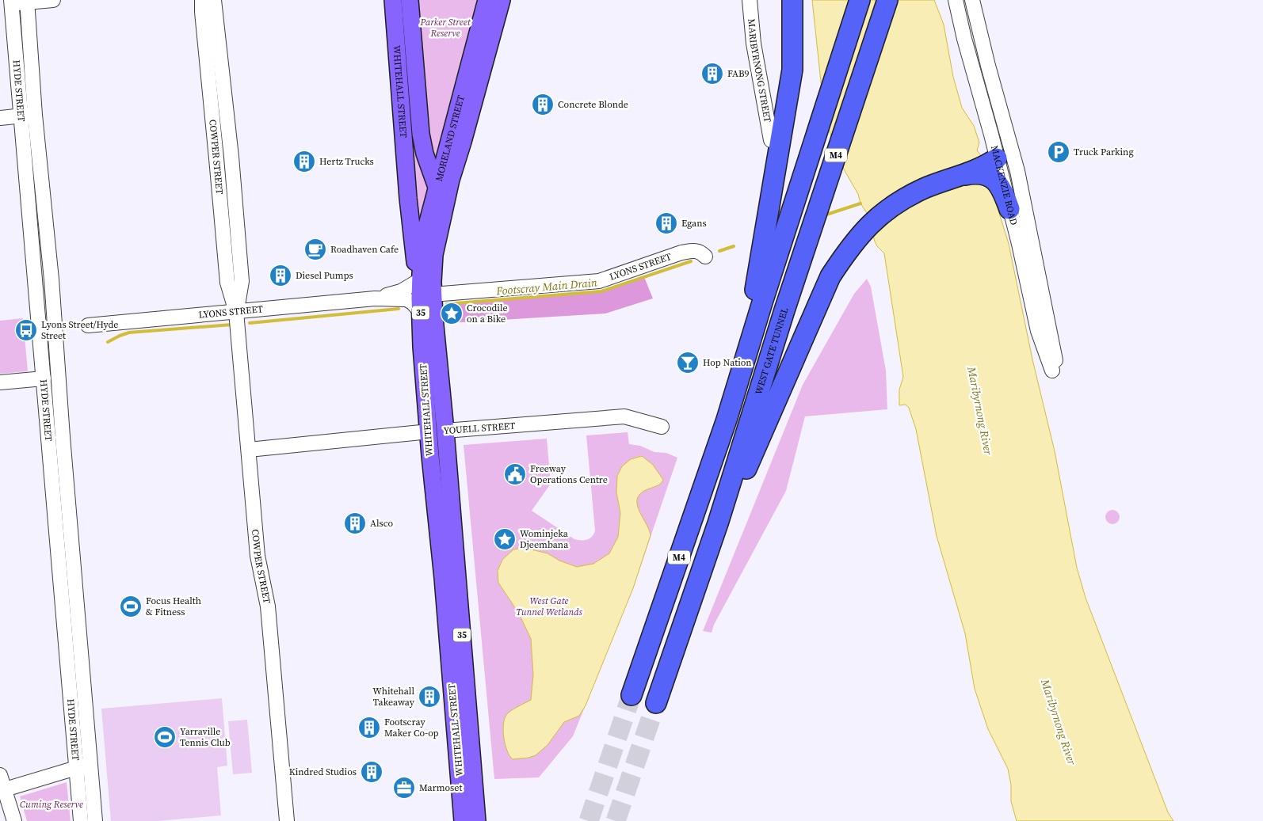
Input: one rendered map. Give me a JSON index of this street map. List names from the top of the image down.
{
  "streets": {
    "highway": ["M4", "WEST GATE TUNNEL"],
    "main road": [
      "WHITEHALL STREET",
      "MORELAND STREET",
      "35",
      "YOUELL STREET"
    ],
    "street": [
      "MARIBYRNONG STREET",
      "HYDE STREET",
      "COWPER STREET",
      "MACKENZIE ROAD",
      "LYONS STREET"
    ]
  },
  "crossings": [
    ["WHITEHALL STREET", "MORELAND STREET"],
    ["WHITEHALL STREET", "LYONS STREET"],
    ["WHITEHALL STREET", "35"],
    ["WHITEHALL STREET", "YOUELL STREET"],
    ["MORELAND STREET", "LYONS STREET"],
    ["MORELAND STREET", "35"],
    ["COWPER STREET", "LYONS STREET"],
    ["COWPER STREET", "YOUELL STREET"]
  ],
  "water": ["Footscray Main Drain", "Maribyrnong River"],
  "parks": ["Parker Street Reserve", "West Gate Tunnel Wetlands", "Cuming Reserve"],
  "places": {
    "building": [
      "FAB9",
      "Concrete Blonde",
      "Hertz Trucks",
      "Egans",
      "Diesel Pumps",
      "Alsco",
      "Whitehall Takeaway",
      "Footscray Maker Co-op",
      "Kindred Studios"
    ],
    "parking": ["Truck Parking"],
    "cafe": ["Roadhaven Cafe"],
    "place": ["Crocodile on a Bike", "Wominjeka Djeembana"],
    "bus stop": ["Lyons Street/Hyde Street"],
    "bar": ["Hop Nation"],
    "public building": ["Freeway Operations Centre"],
    "sports": ["Focus Health & Fitness", "Yarraville Tennis Club"],
    "office": ["Marmoset"]
  }
}
